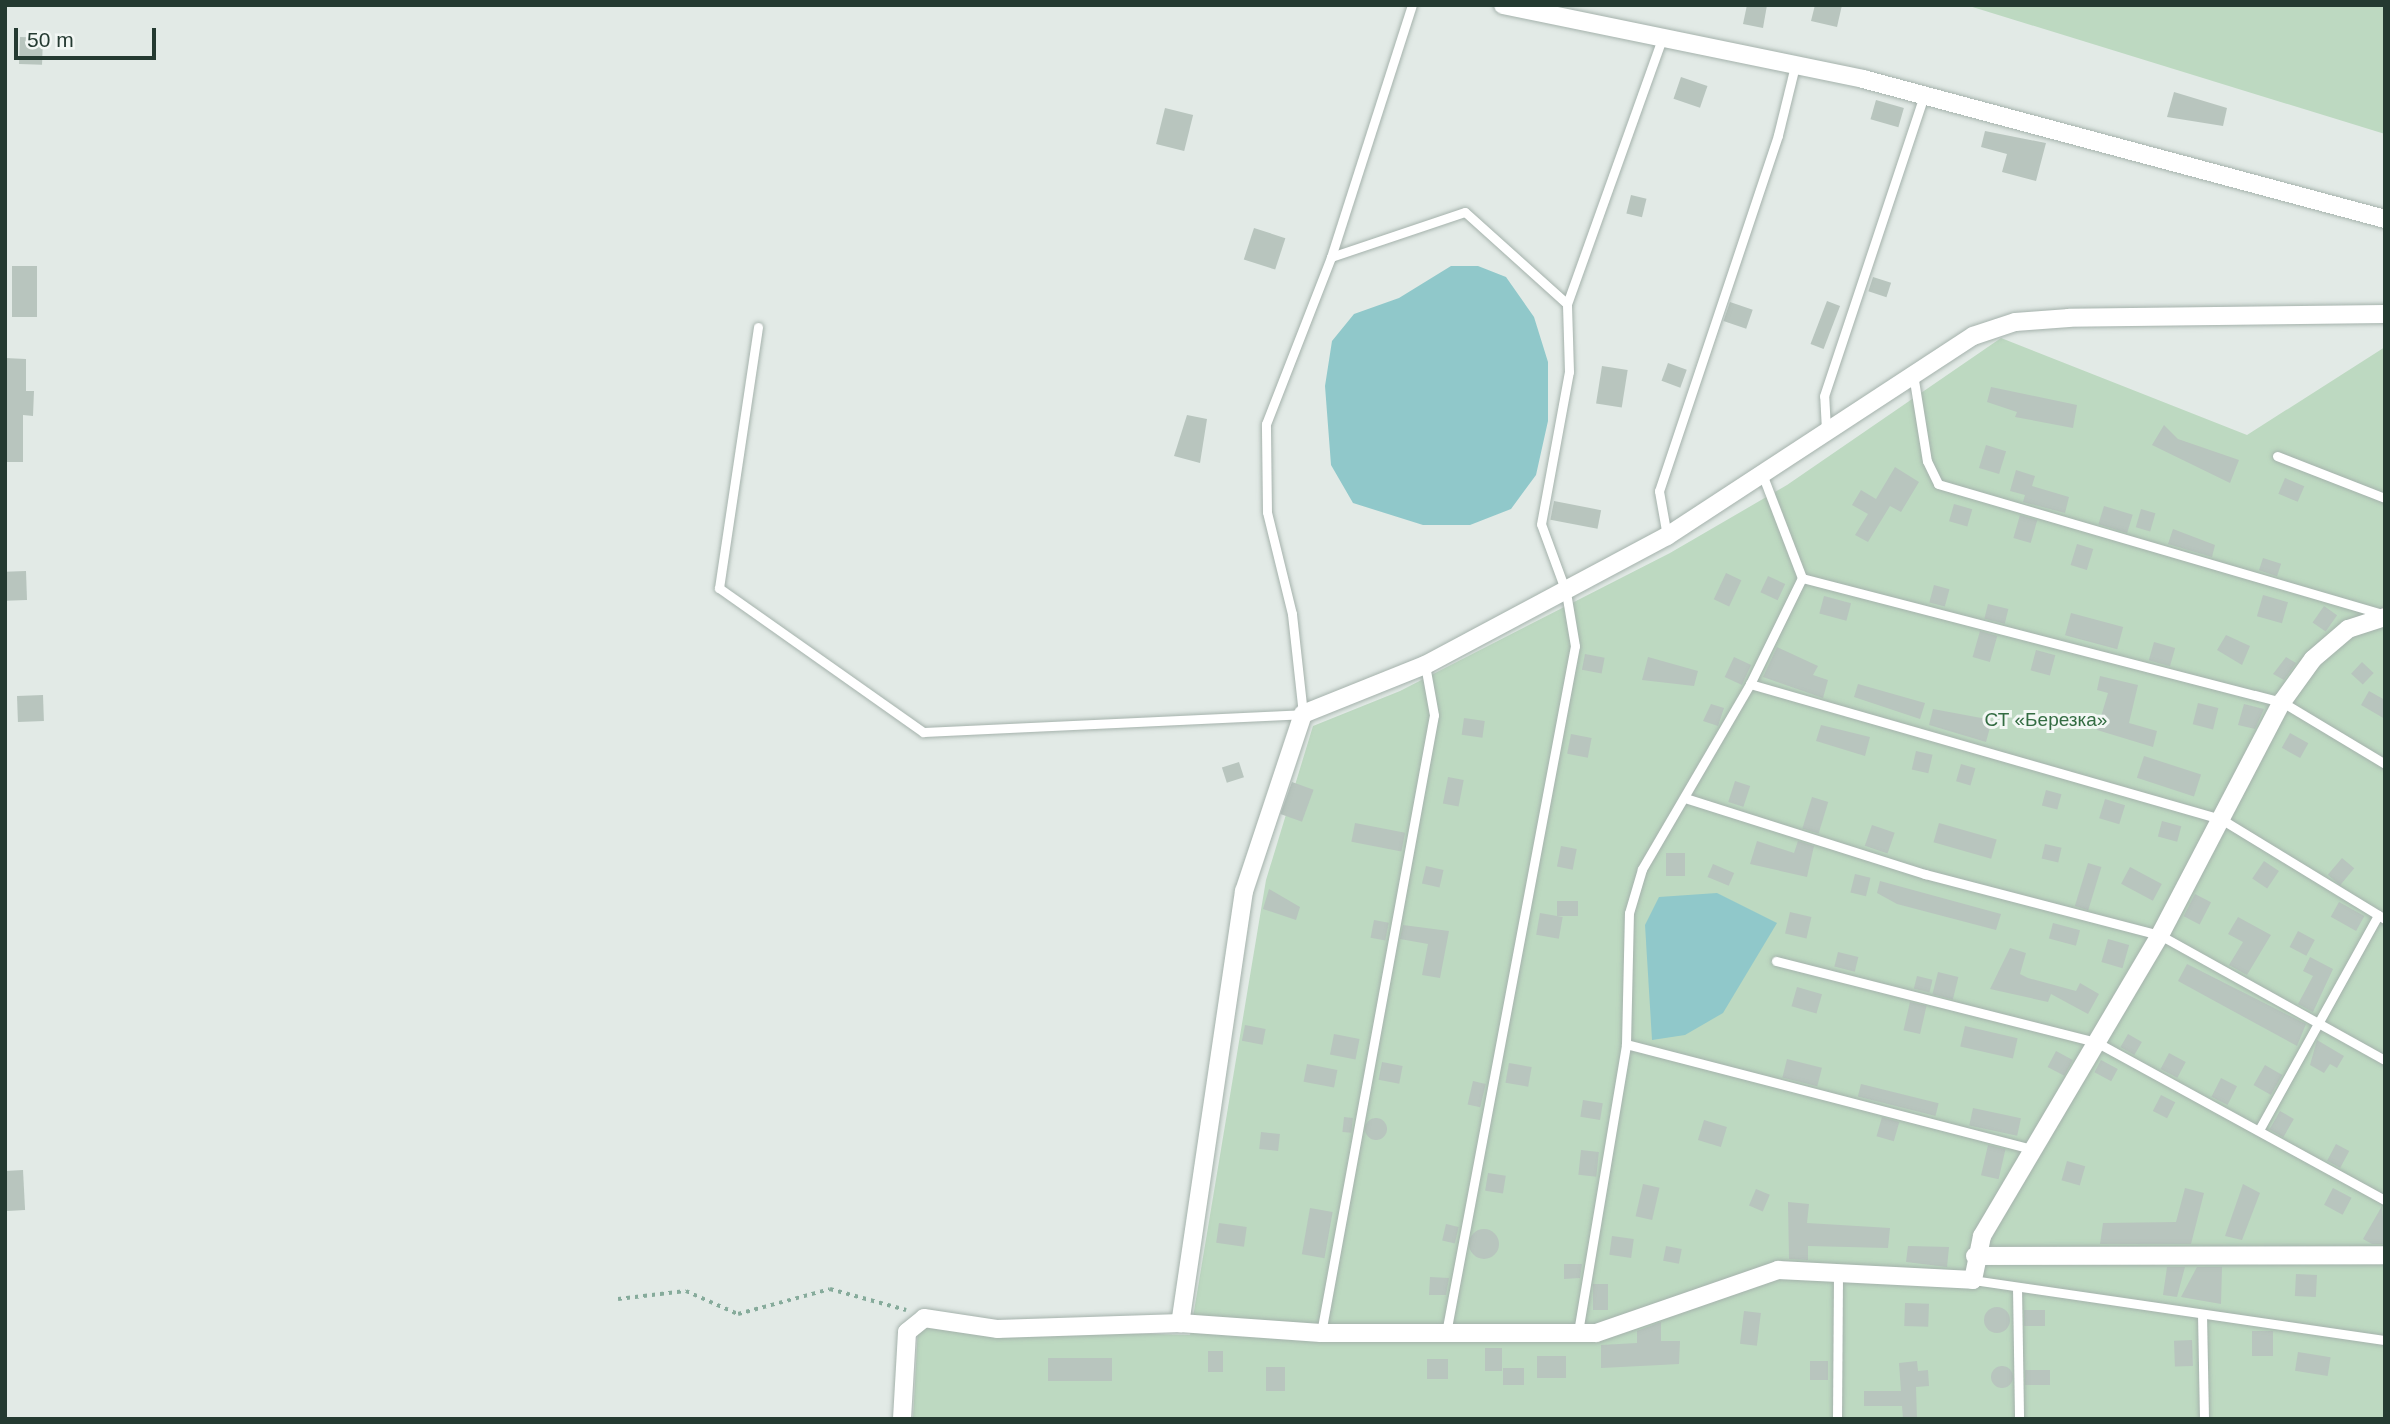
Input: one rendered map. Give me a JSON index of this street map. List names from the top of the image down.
{
  "parks": ["СТ «Березка»"],
  "scale_bar": "50 m"
}
